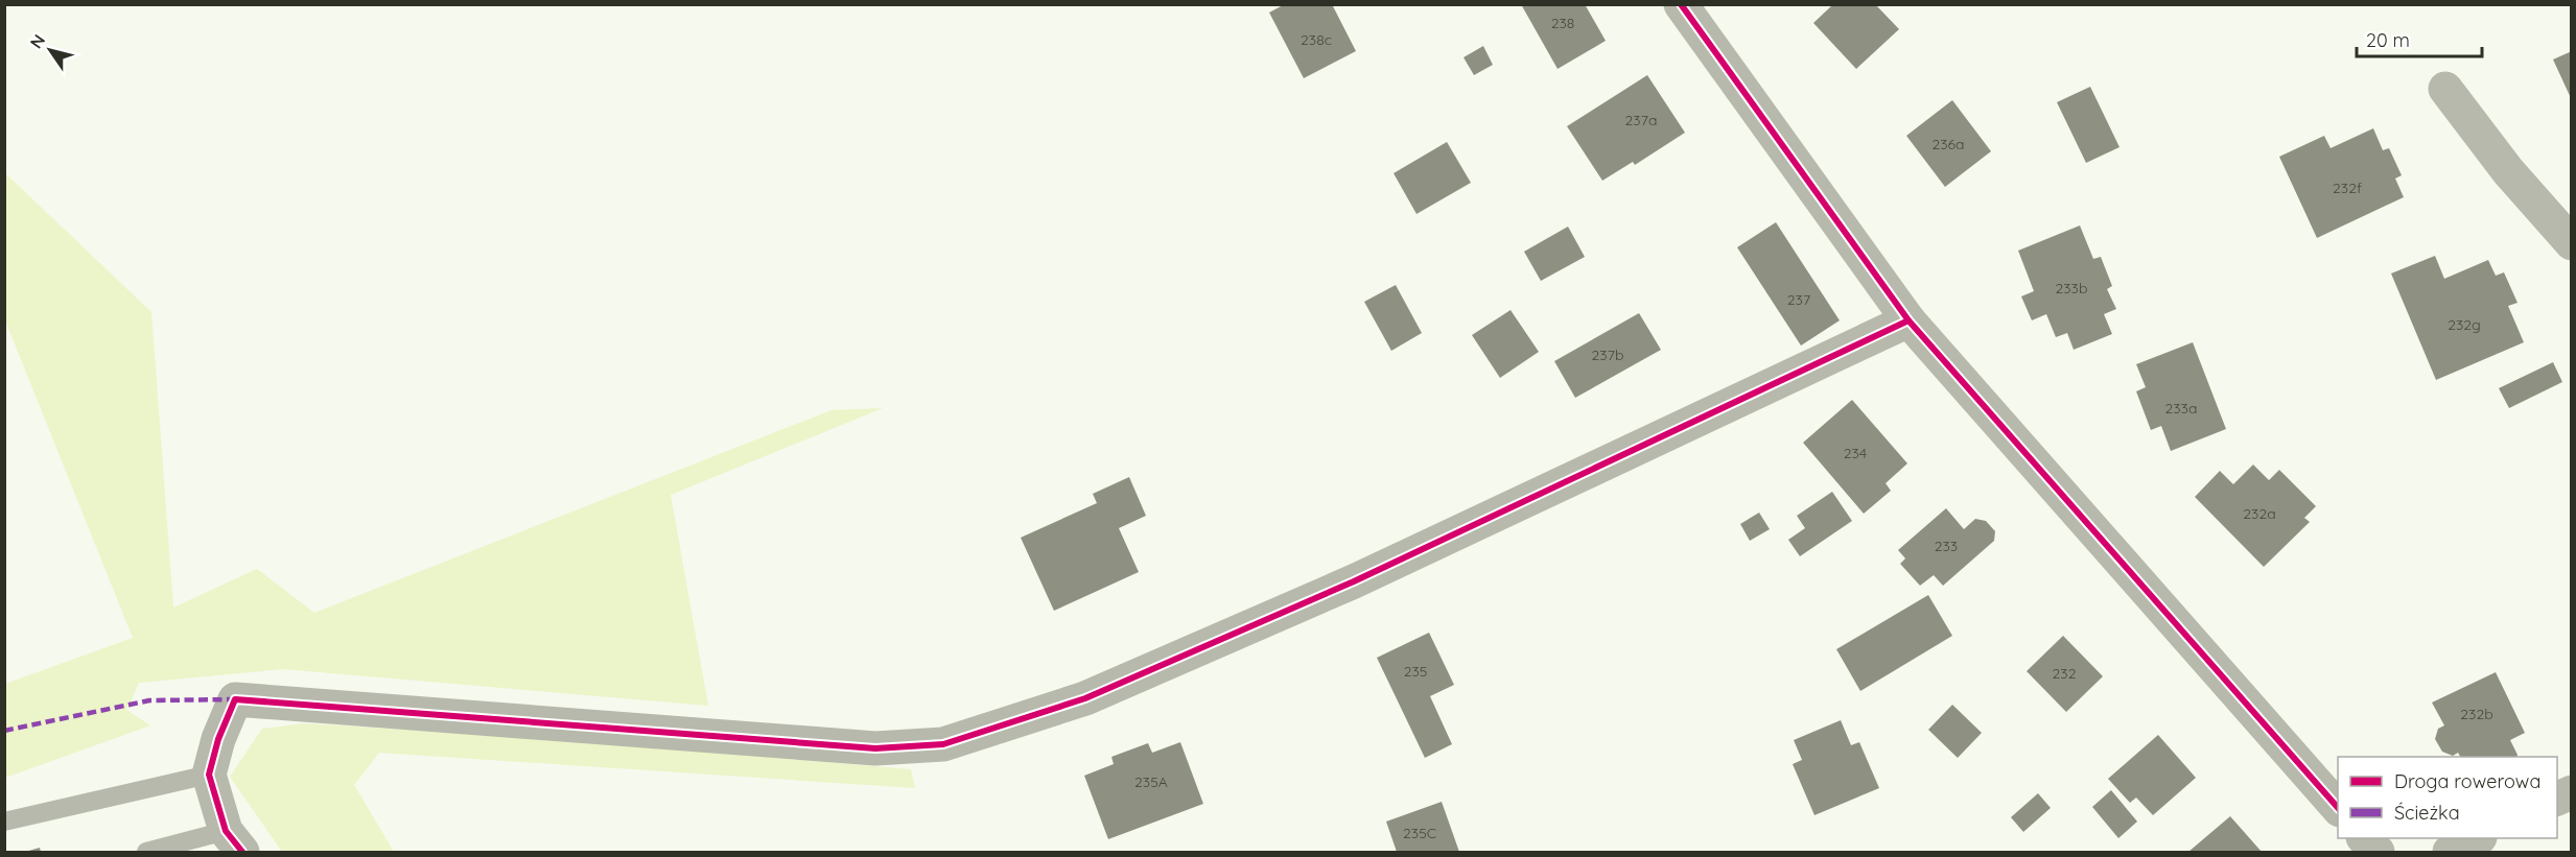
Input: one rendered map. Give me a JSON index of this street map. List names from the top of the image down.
{
  "house_numbers": [
    "238",
    "238c",
    "237a",
    "236a",
    "232f",
    "233b",
    "237",
    "232g",
    "237b",
    "233a",
    "234",
    "232a",
    "233",
    "235",
    "232",
    "232b",
    "235A",
    "235C"
  ],
  "legend": ["Droga rowerowa", "Ścieżka"],
  "scale_bar": "20 m",
  "north": "top left"
}
